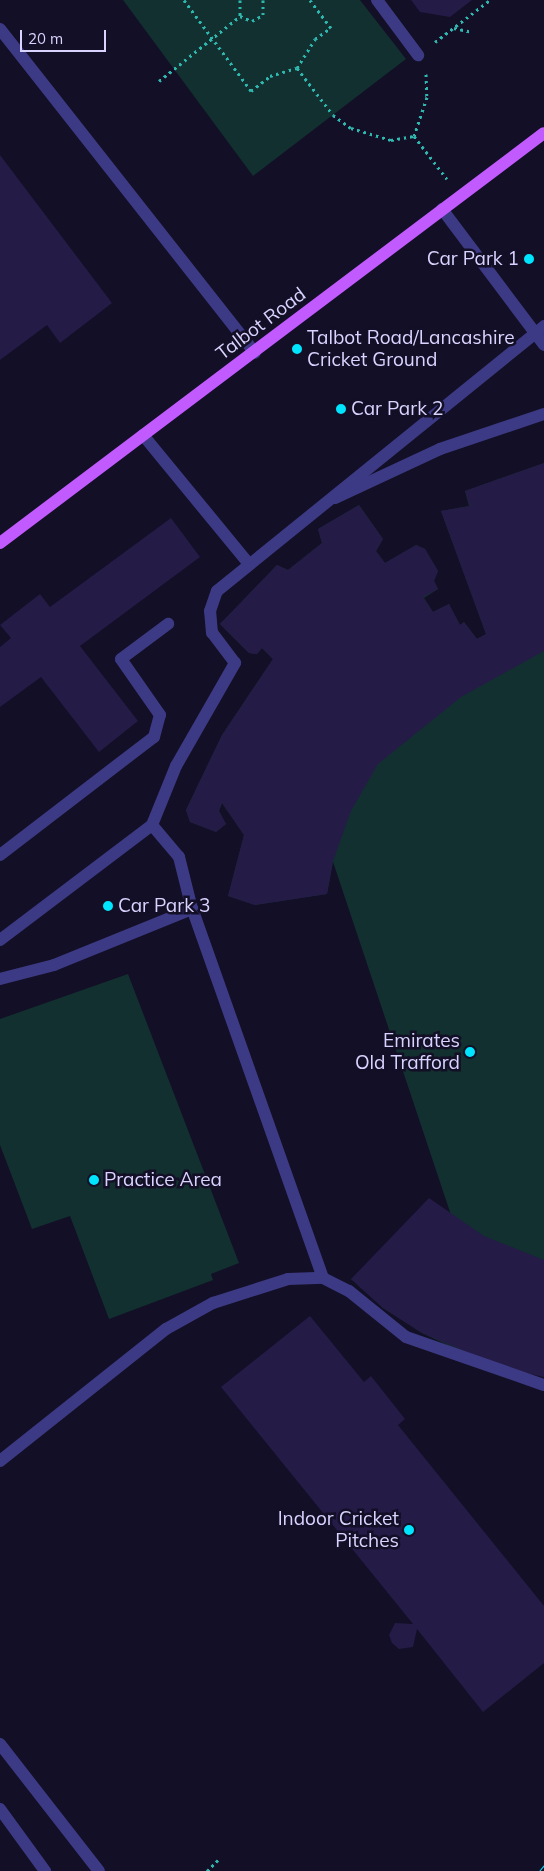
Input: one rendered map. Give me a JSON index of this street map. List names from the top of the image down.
{
  "streets": {
    "main road": ["Talbot Road"]
  },
  "places": [
    "Car Park 1",
    "Talbot Road/Lancashire Cricket Ground",
    "Car Park 2",
    "Car Park 3",
    "Emirates Old Trafford",
    "Practice Area",
    "Indoor Cricket Pitches"
  ],
  "scale_bar": "20 m"
}
